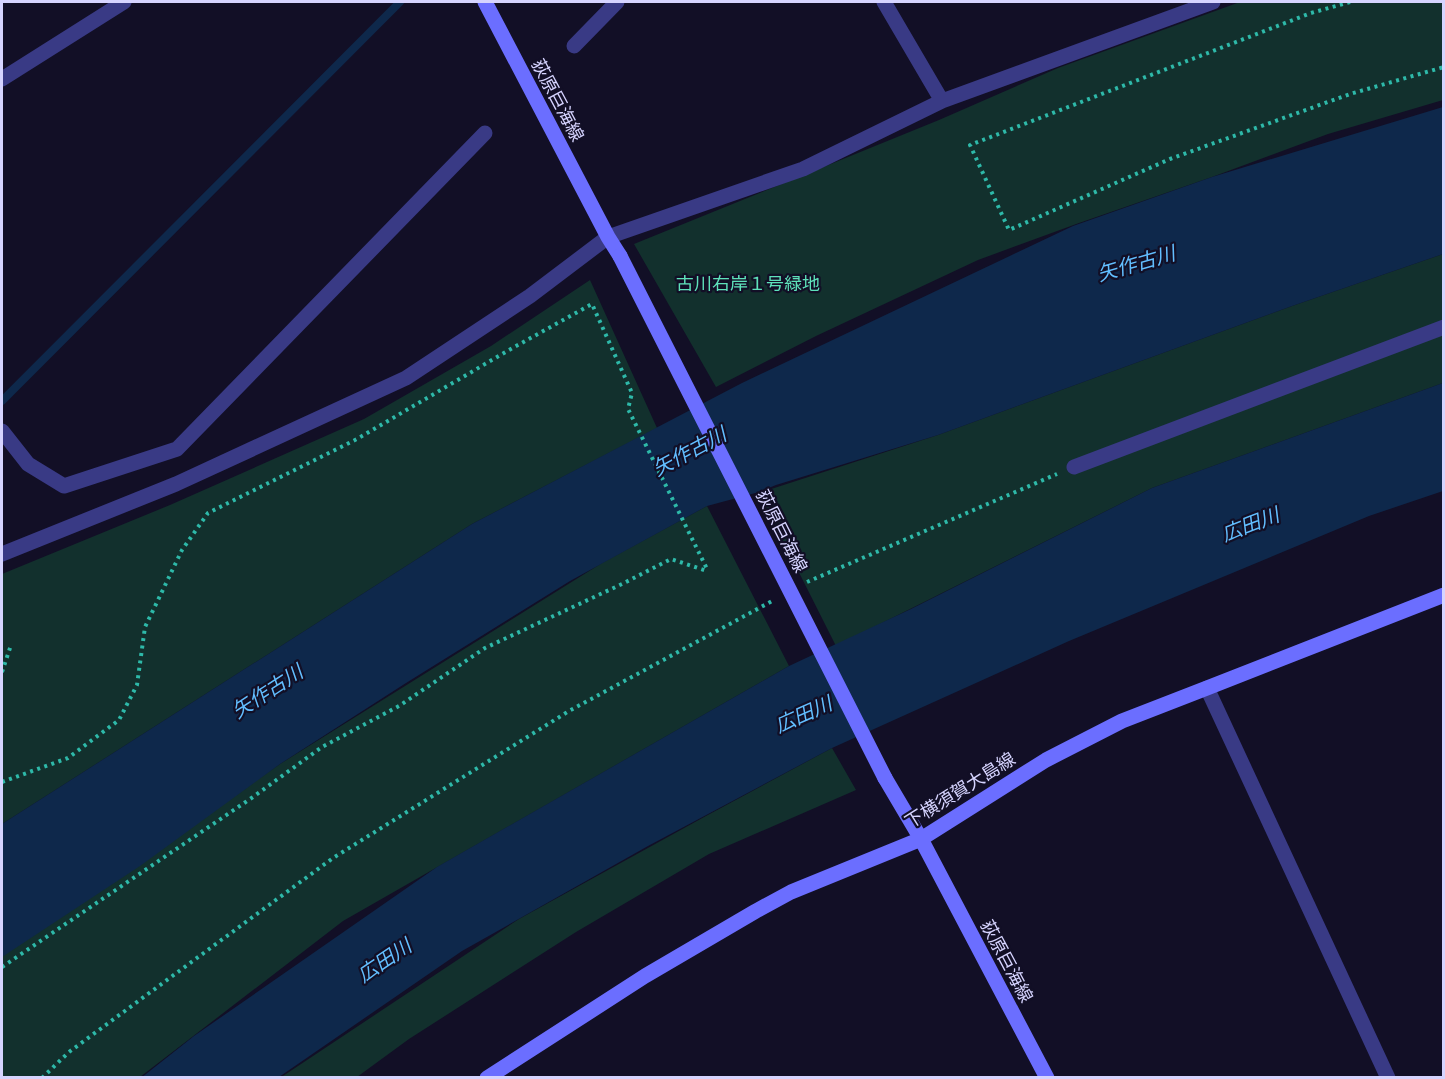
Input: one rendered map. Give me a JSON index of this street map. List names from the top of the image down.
{
  "streets": {
    "main road": ["荻原巨海線", "下横須賀大島線"]
  },
  "crossings": [
    ["荻原巨海線", "下横須賀大島線"]
  ],
  "water": ["矢作古川", "広田川"],
  "parks": ["古川右岸１号緑地"]
}
